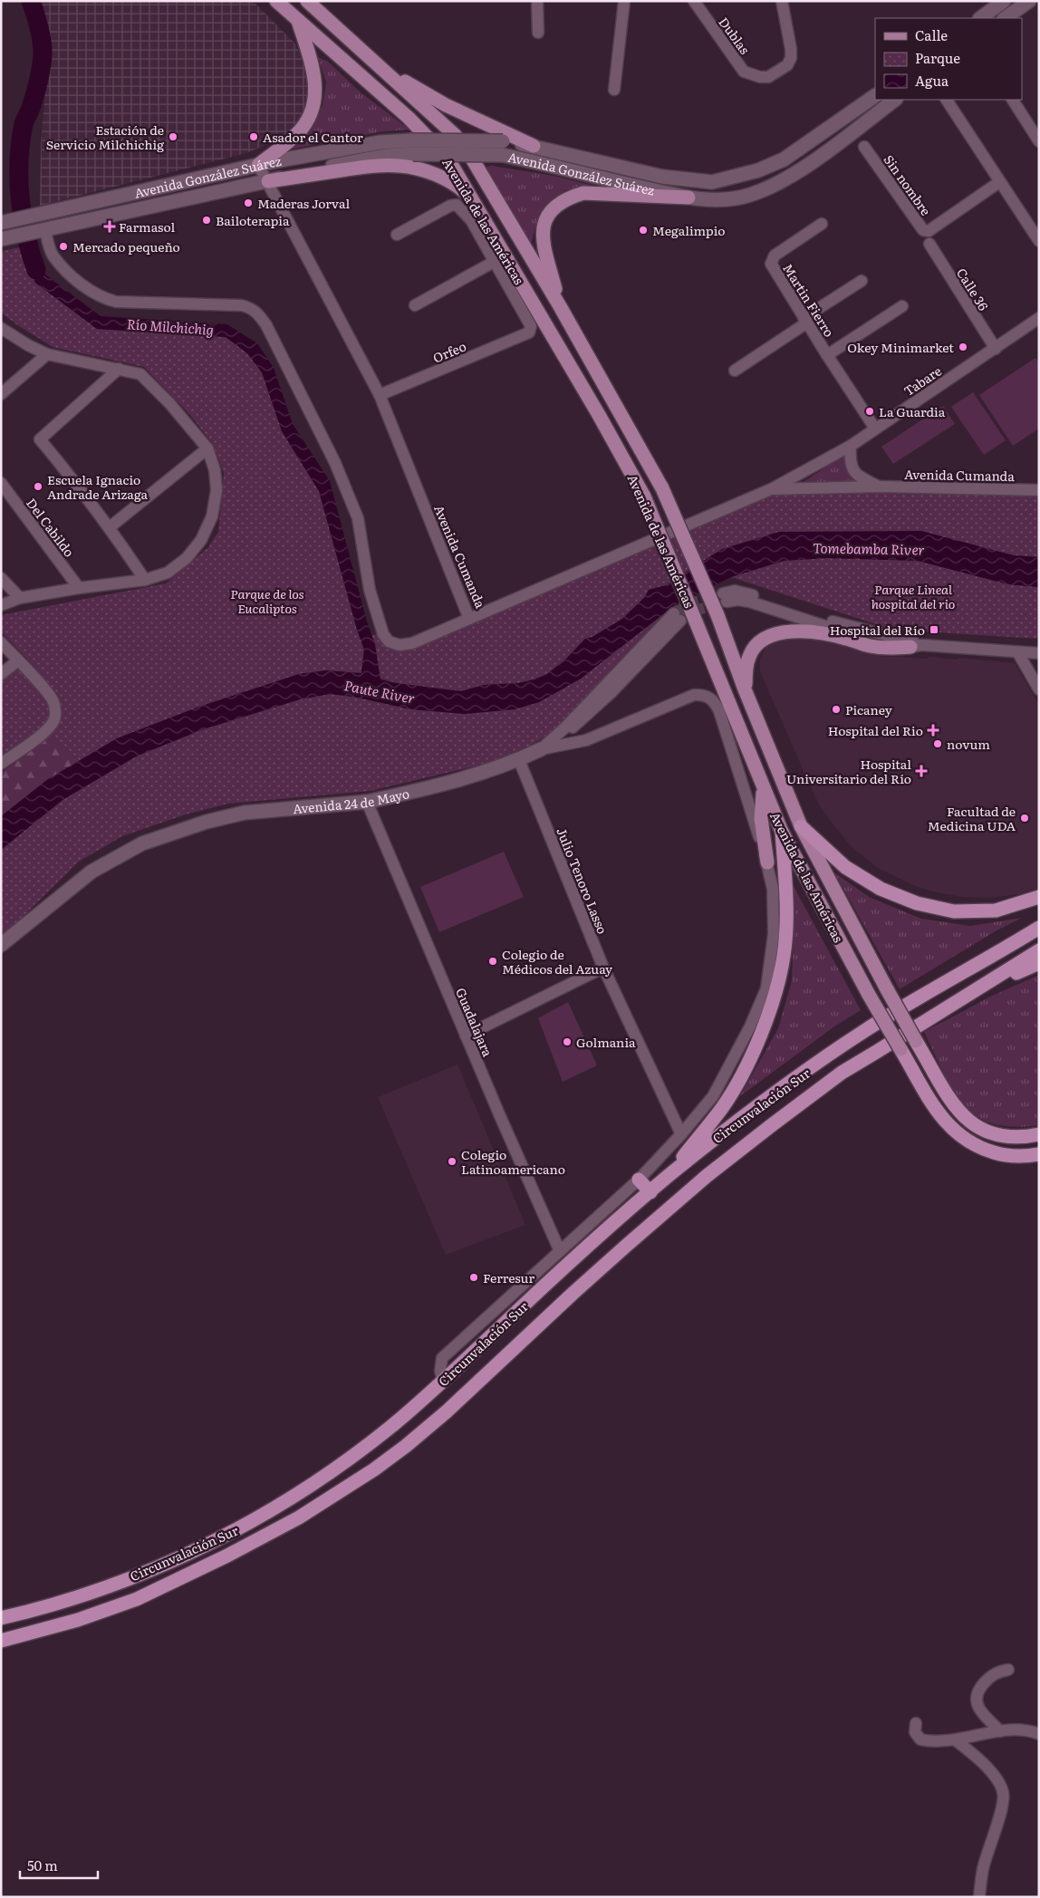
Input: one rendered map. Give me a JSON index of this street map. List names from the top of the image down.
{
  "streets": {
    "highway": ["Circunvalación Sur"],
    "main road": ["Avenida González Suárez", "Avenida de las Américas", "Avenida 24 de Mayo"],
    "street": [
      "Dublas",
      "Sin nombre",
      "Calle 36",
      "Martin Fierro",
      "Orfeo",
      "Tabare",
      "Avenida Cumanda",
      "Del Cabildo",
      "Julio Tenoro Lasso",
      "Guadalajara"
    ]
  },
  "crossings": [
    ["Avenida González Suárez", "Avenida Cumanda"],
    ["Calle 36", "Tabare"],
    ["Martin Fierro", "Tabare"],
    ["Orfeo", "Avenida Cumanda"],
    ["Tabare", "Avenida Cumanda"],
    ["Avenida 24 de Mayo", "Julio Tenoro Lasso"],
    ["Avenida 24 de Mayo", "Guadalajara"]
  ],
  "water": ["Río Milchichig", "Tomebamba River", "Paute River"],
  "parks": ["Parque Lineal hospital del rio", "Parque de los Eucaliptos"],
  "places": {
    "other": [
      "Estación de Servicio Milchichig",
      "Asador el Cantor",
      "Maderas Jorval",
      "Bailoterapia",
      "Megalimpio",
      "Mercado pequeño",
      "Okey Minimarket",
      "La Guardia",
      "Escuela Ignacio Andrade Arizaga",
      "Picaney",
      "novum",
      "Facultad de Medicina UDA",
      "Colegio de Médicos del Azuay",
      "Golmania",
      "Colegio Latinoamericano",
      "Ferresur"
    ],
    "health": ["Farmasol", "Hospital del Rio", "Hospital Universitario del Río"],
    "transit": ["Hospital del Río"]
  },
  "legend": ["Calle", "Parque", "Agua"],
  "scale_bar": "50 m"
}
